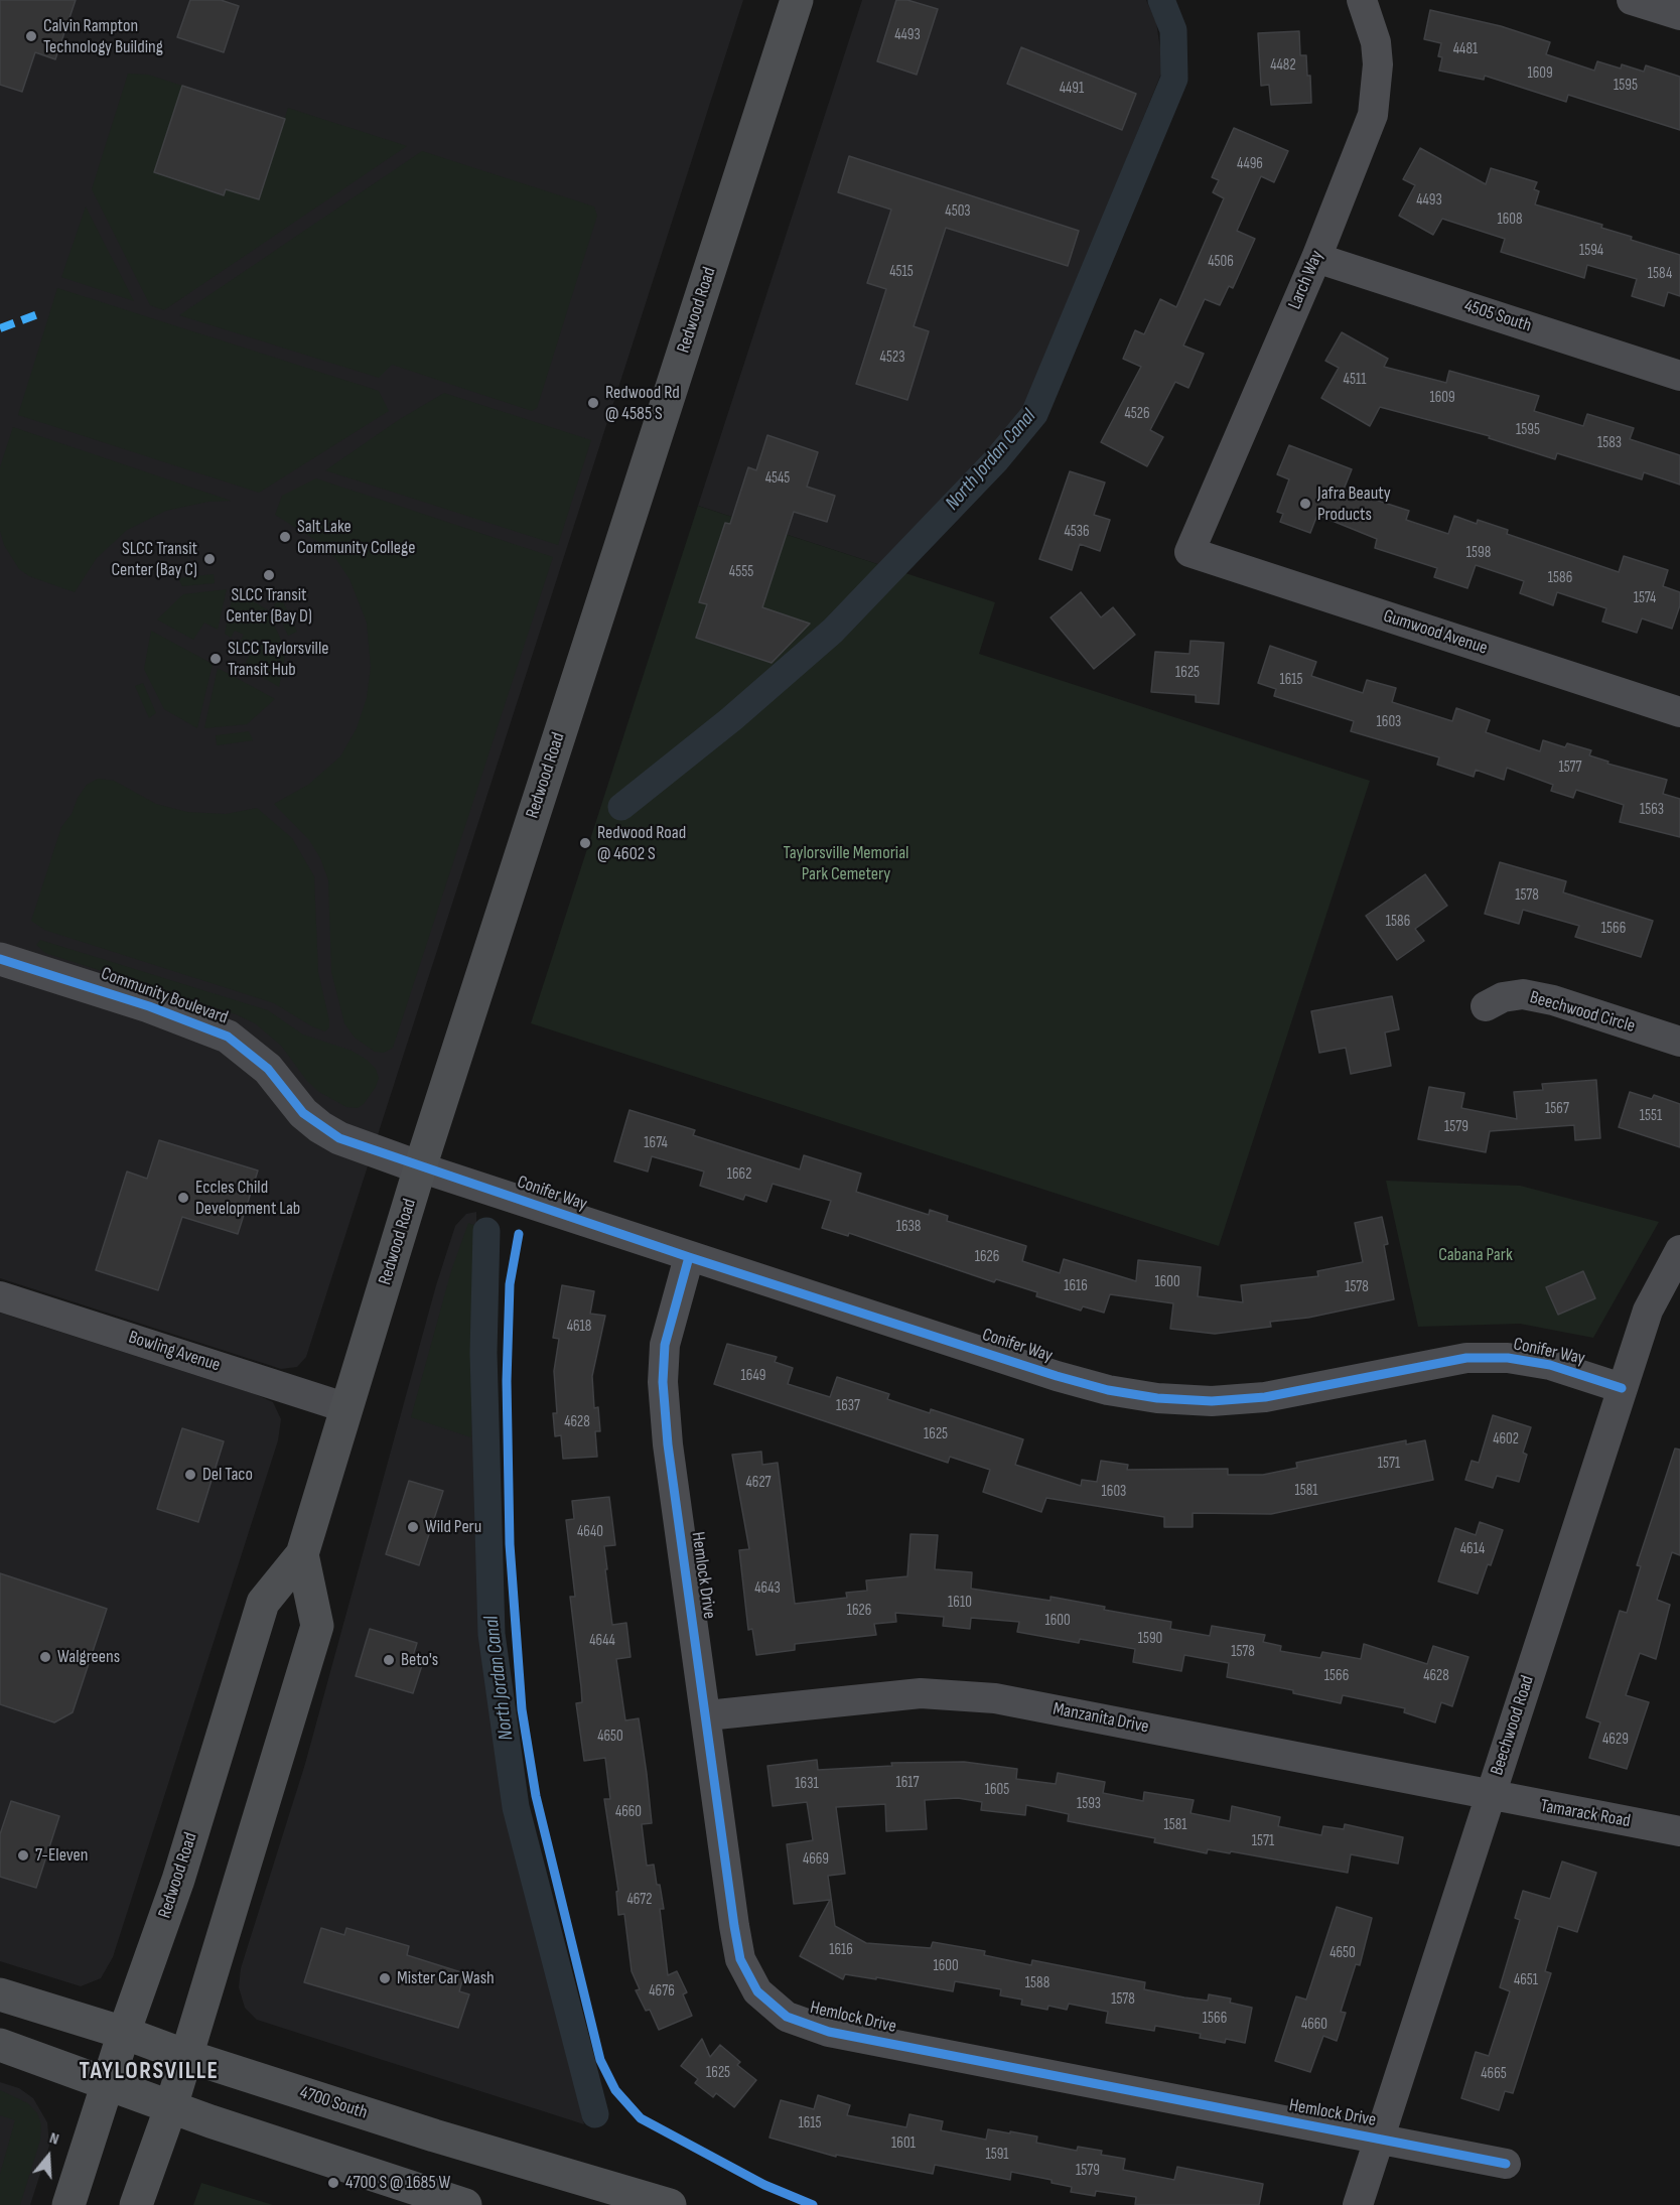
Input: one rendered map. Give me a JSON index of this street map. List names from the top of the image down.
{
  "streets": {
    "main road": ["Redwood Road", "4700 South"],
    "street": [
      "Larch Way",
      "4505 South",
      "Gumwood Avenue",
      "Community Boulevard",
      "Beechwood Circle",
      "Conifer Way",
      "Bowling Avenue",
      "Hemlock Drive",
      "Manzanita Drive",
      "Beechwood Road",
      "Tamarack Road"
    ]
  },
  "crossings": [
    ["Larch Way", "4505 South"],
    ["Larch Way", "Gumwood Avenue"],
    ["Redwood Road", "Community Boulevard"],
    ["Redwood Road", "Conifer Way"],
    ["Redwood Road", "Bowling Avenue"],
    ["Redwood Road", "4700 South"],
    ["Community Boulevard", "Conifer Way"],
    ["Conifer Way", "Hemlock Drive"],
    ["Conifer Way", "Beechwood Road"],
    ["Hemlock Drive", "Manzanita Drive"],
    ["Hemlock Drive", "Beechwood Road"],
    ["Manzanita Drive", "Beechwood Road"],
    ["Manzanita Drive", "Tamarack Road"],
    ["Beechwood Road", "Tamarack Road"]
  ],
  "districts": ["TAYLORSVILLE"],
  "water": ["North Jordan Canal"],
  "parks": ["Taylorsville Memorial Park Cemetery", "Cabana Park"],
  "places": [
    "Calvin Rampton Technology Building",
    "Redwood Rd @ 4585 S",
    "Jafra Beauty Products",
    "Salt Lake Community College",
    "SLCC Transit Center (Bay C)",
    "SLCC Transit Center (Bay D)",
    "SLCC Taylorsville Transit Hub",
    "Redwood Road @ 4602 S",
    "Eccles Child Development Lab",
    "Del Taco",
    "Wild Peru",
    "Walgreens",
    "Beto's",
    "7-Eleven",
    "Mister Car Wash",
    "4700 S @ 1685 W"
  ],
  "house_numbers": [
    "4493",
    "4481",
    "4482",
    "1609",
    "1595",
    "4491",
    "4496",
    "4493",
    "4503",
    "1608",
    "1594",
    "4506",
    "4515",
    "1584",
    "4523",
    "4511",
    "1609",
    "4526",
    "1595",
    "1583",
    "4545",
    "4536",
    "1598",
    "4555",
    "1586",
    "1574",
    "1625",
    "1615",
    "1603",
    "1577",
    "1563",
    "1578",
    "1586",
    "1566",
    "1567",
    "1551",
    "1579",
    "1674",
    "1662",
    "1638",
    "1626",
    "1600",
    "1616",
    "1578",
    "4618",
    "1649",
    "1637",
    "4628",
    "1625",
    "4602",
    "1571",
    "4627",
    "1581",
    "1603",
    "4640",
    "4614",
    "4643",
    "1610",
    "1626",
    "1600",
    "1590",
    "4644",
    "1578",
    "1566",
    "4628",
    "4650",
    "4629",
    "1617",
    "1631",
    "1605",
    "1593",
    "4660",
    "1581",
    "1571",
    "4669",
    "4672",
    "1616",
    "4650",
    "1600",
    "4651",
    "1588",
    "4676",
    "1578",
    "1566",
    "4660",
    "1625",
    "4665",
    "1615",
    "1601",
    "1591",
    "1579"
  ],
  "north": "top"
}
